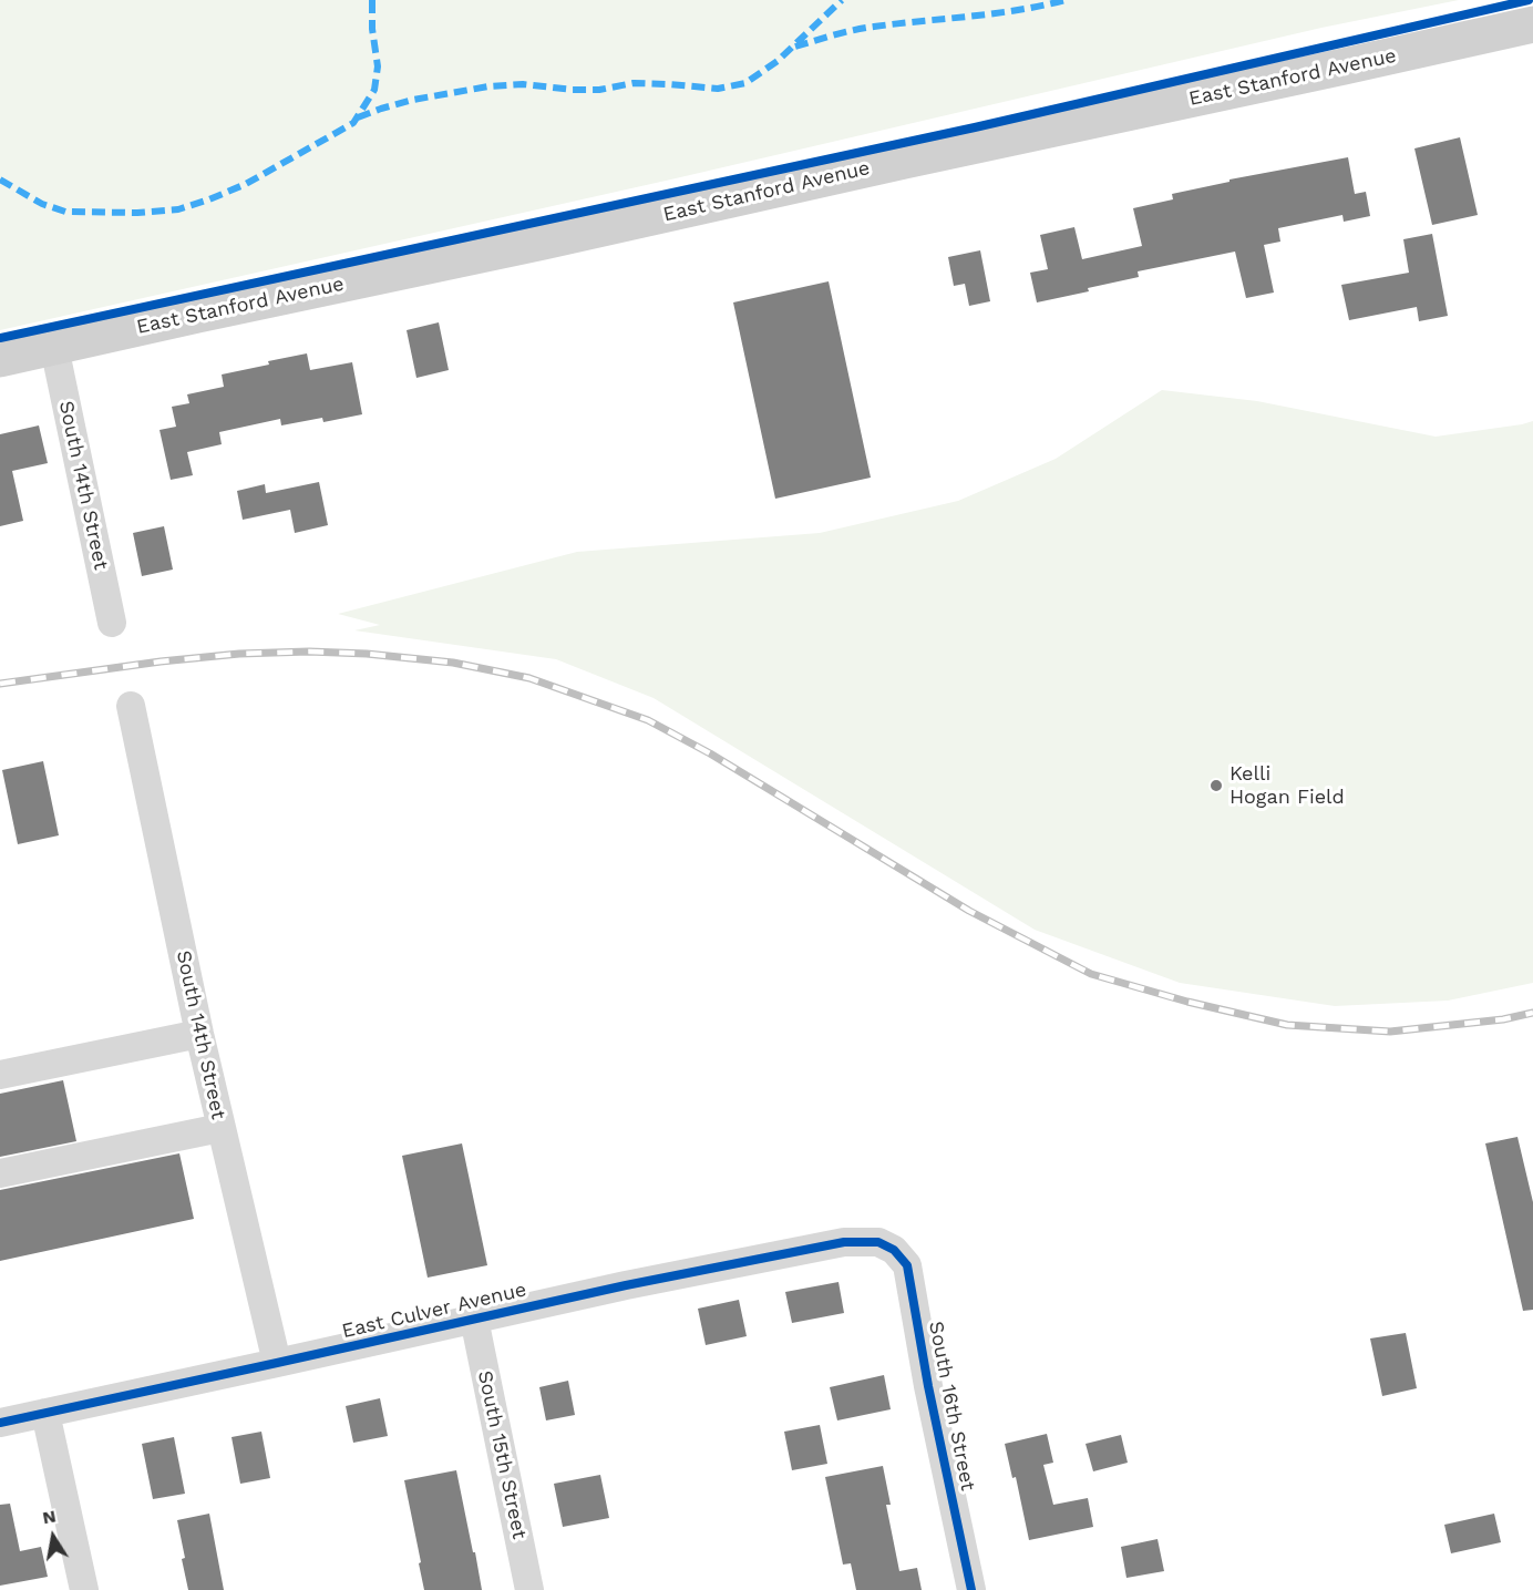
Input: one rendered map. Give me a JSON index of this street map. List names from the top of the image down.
{
  "streets": {
    "main road": ["East Stanford Avenue"],
    "street": [
      "South 14th Street",
      "East Culver Avenue",
      "South 16th Street",
      "South 15th Street"
    ]
  },
  "crossings": [
    ["East Stanford Avenue", "South 14th Street"],
    ["South 14th Street", "East Culver Avenue"],
    ["East Culver Avenue", "South 16th Street"],
    ["East Culver Avenue", "South 15th Street"]
  ],
  "places": ["Kelli Hogan Field"],
  "north": "top"
}
